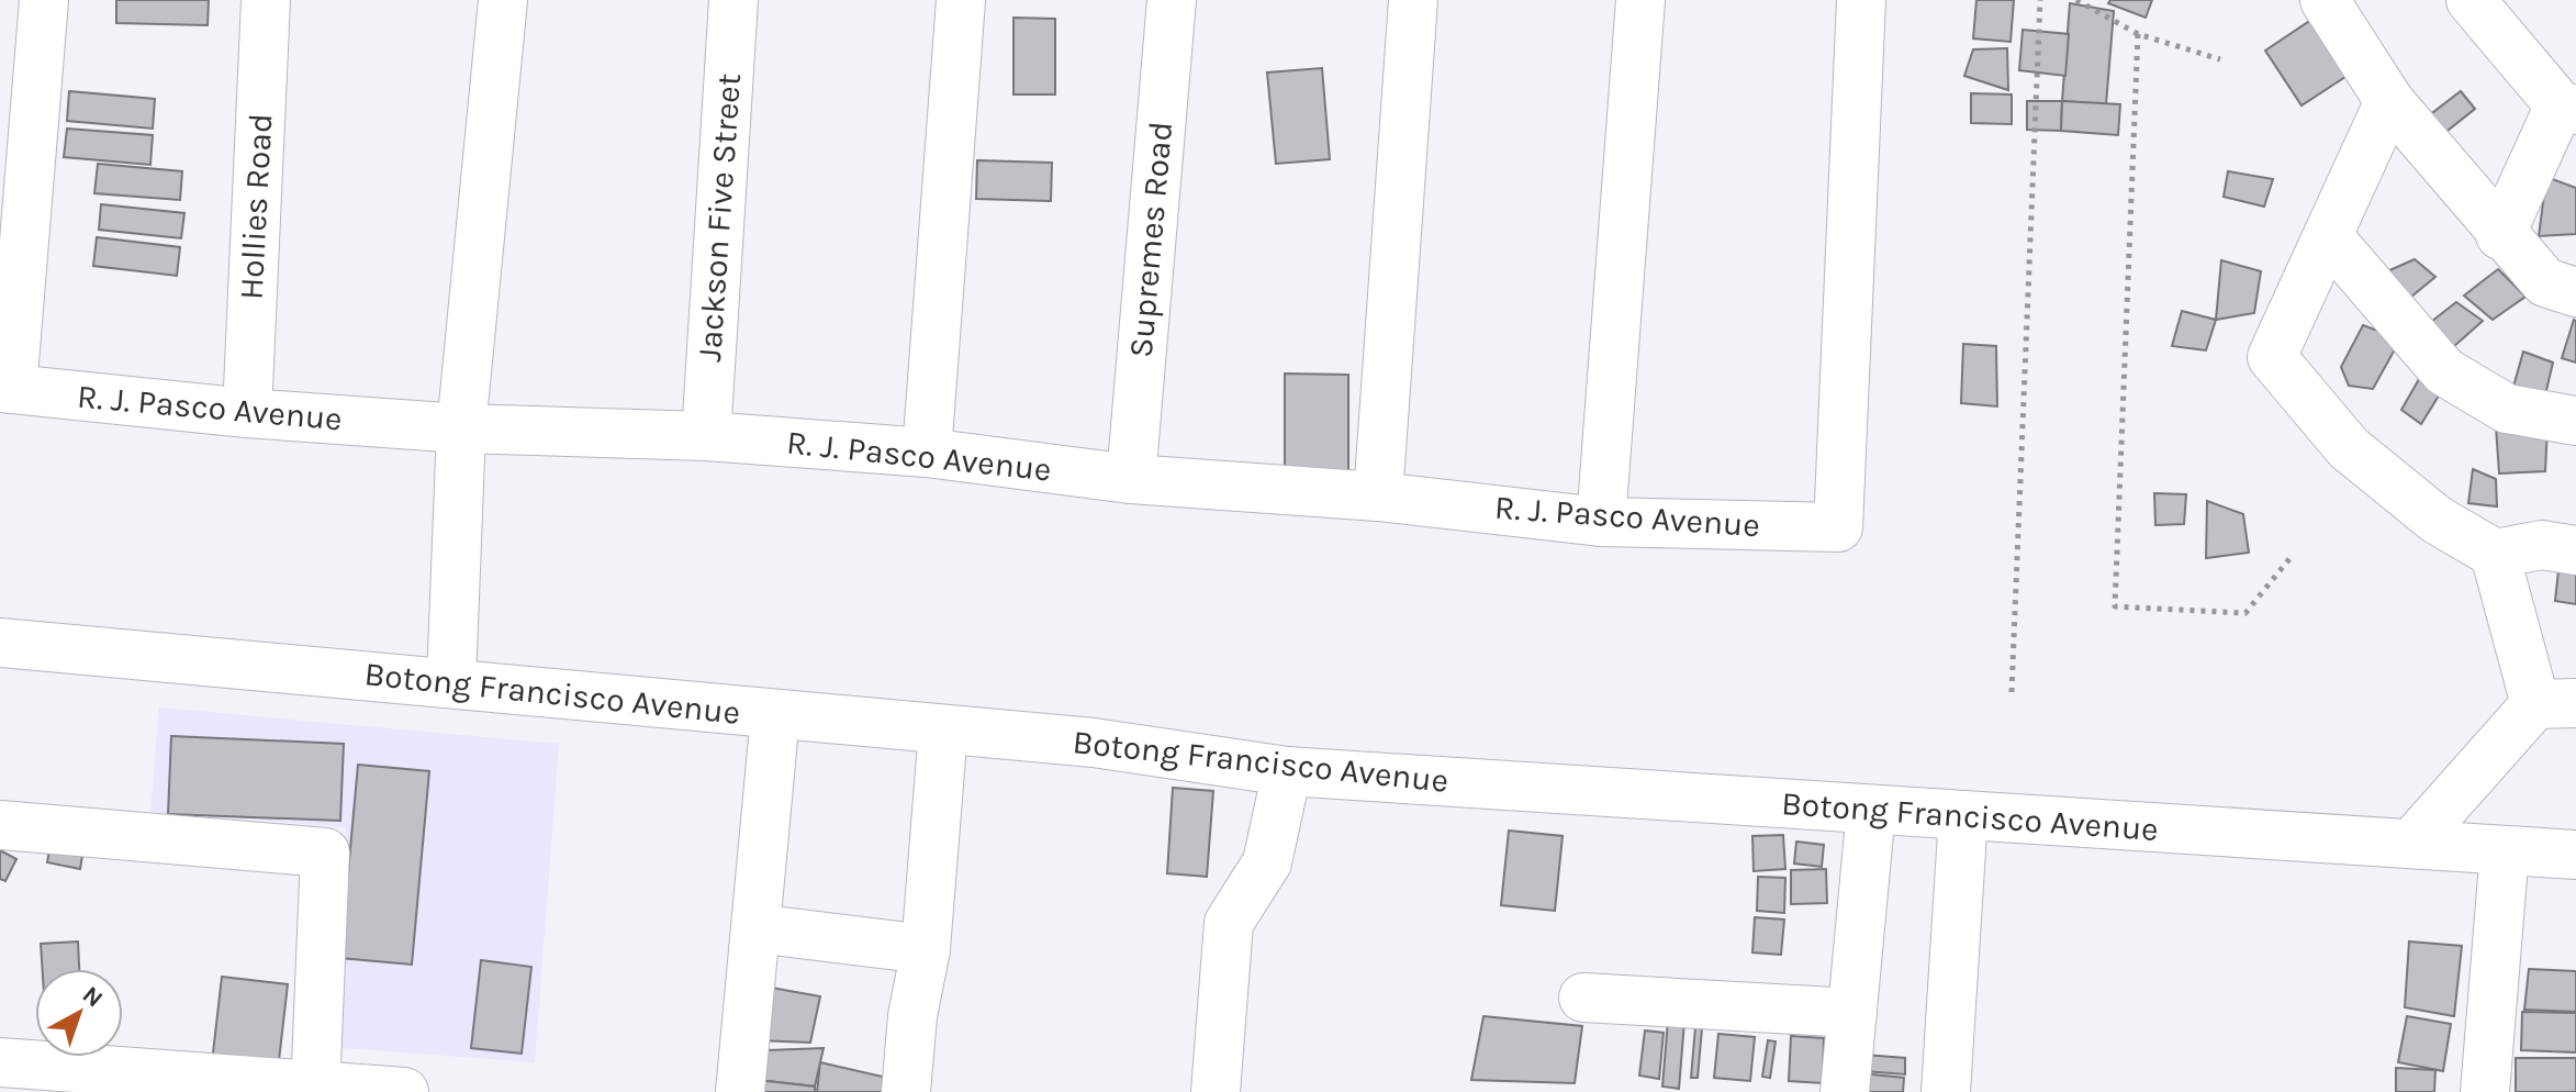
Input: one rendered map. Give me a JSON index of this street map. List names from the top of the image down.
{
  "streets": {
    "street": [
      "Hollies Road",
      "Jackson Five Street",
      "Supremes Road",
      "R. J. Pasco Avenue",
      "Botong Francisco Avenue"
    ]
  },
  "crossings": [
    ["Hollies Road", "R. J. Pasco Avenue"],
    ["Jackson Five Street", "R. J. Pasco Avenue"],
    ["Supremes Road", "R. J. Pasco Avenue"]
  ],
  "north": "top right"
}
